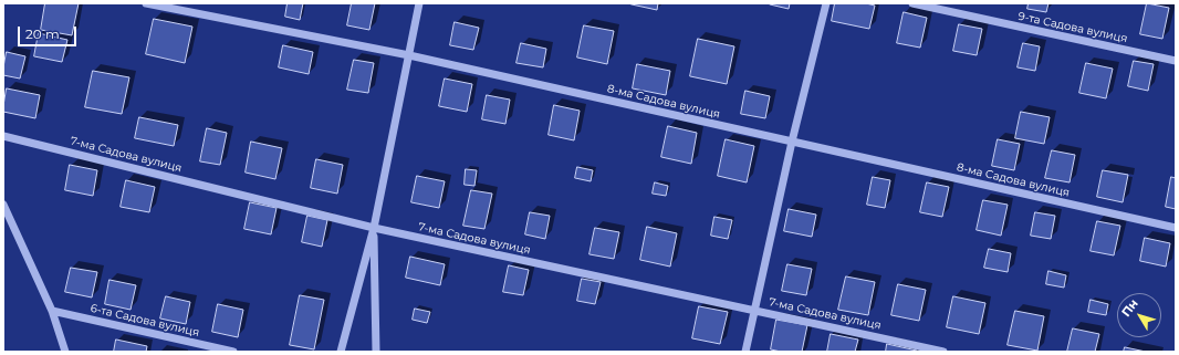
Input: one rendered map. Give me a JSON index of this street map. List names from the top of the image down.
{
  "streets": {
    "street": [
      "9-та Садова вулиця",
      "8-ма Садова вулиця",
      "7-ма Садова вулиця",
      "6-та Садова вулиця"
    ]
  },
  "scale_bar": "20 m",
  "north": "top left"
}
